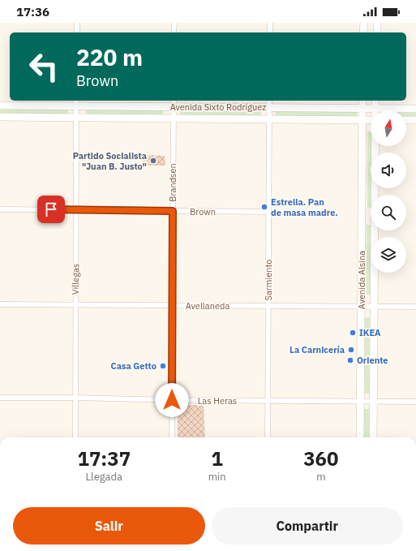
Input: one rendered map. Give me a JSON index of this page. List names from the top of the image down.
{
  "streets": {
    "main road": ["Avenida Sixto Rodríguez", "Avenida Alsina"],
    "street": [
      "Brandsen",
      "Brown",
      "Villegas",
      "Sarmiento",
      "Avellaneda",
      "Las Heras"
    ]
  },
  "crossings": [
    ["Avenida Sixto Rodríguez", "Brandsen"],
    ["Avenida Sixto Rodríguez", "Villegas"],
    ["Avenida Sixto Rodríguez", "Sarmiento"],
    ["Avenida Sixto Rodríguez", "Avenida Alsina"],
    ["Brandsen", "Brown"],
    ["Brandsen", "Avellaneda"],
    ["Brandsen", "Las Heras"],
    ["Brown", "Villegas"],
    ["Brown", "Sarmiento"],
    ["Villegas", "Avellaneda"],
    ["Villegas", "Las Heras"],
    ["Sarmiento", "Avellaneda"],
    ["Sarmiento", "Las Heras"],
    ["Avenida Alsina", "Avellaneda"],
    ["Avenida Alsina", "Las Heras"]
  ],
  "places": [
    "Partido Socialista \"Juan B. Justo\"",
    "Estrella. Pan de masa madre.",
    "IKEA",
    "La Carnicería",
    "Oriente",
    "Casa Getto"
  ],
  "north": "top",
  "page": {
    "status": "17:36",
    "turn": ["220 m", "Brown"],
    "eta": [
      "17:37",
      "Llegada",
      "1",
      "min",
      "360",
      "m"
    ],
    "buttons": ["Salir", "Compartir"]
  }
}
